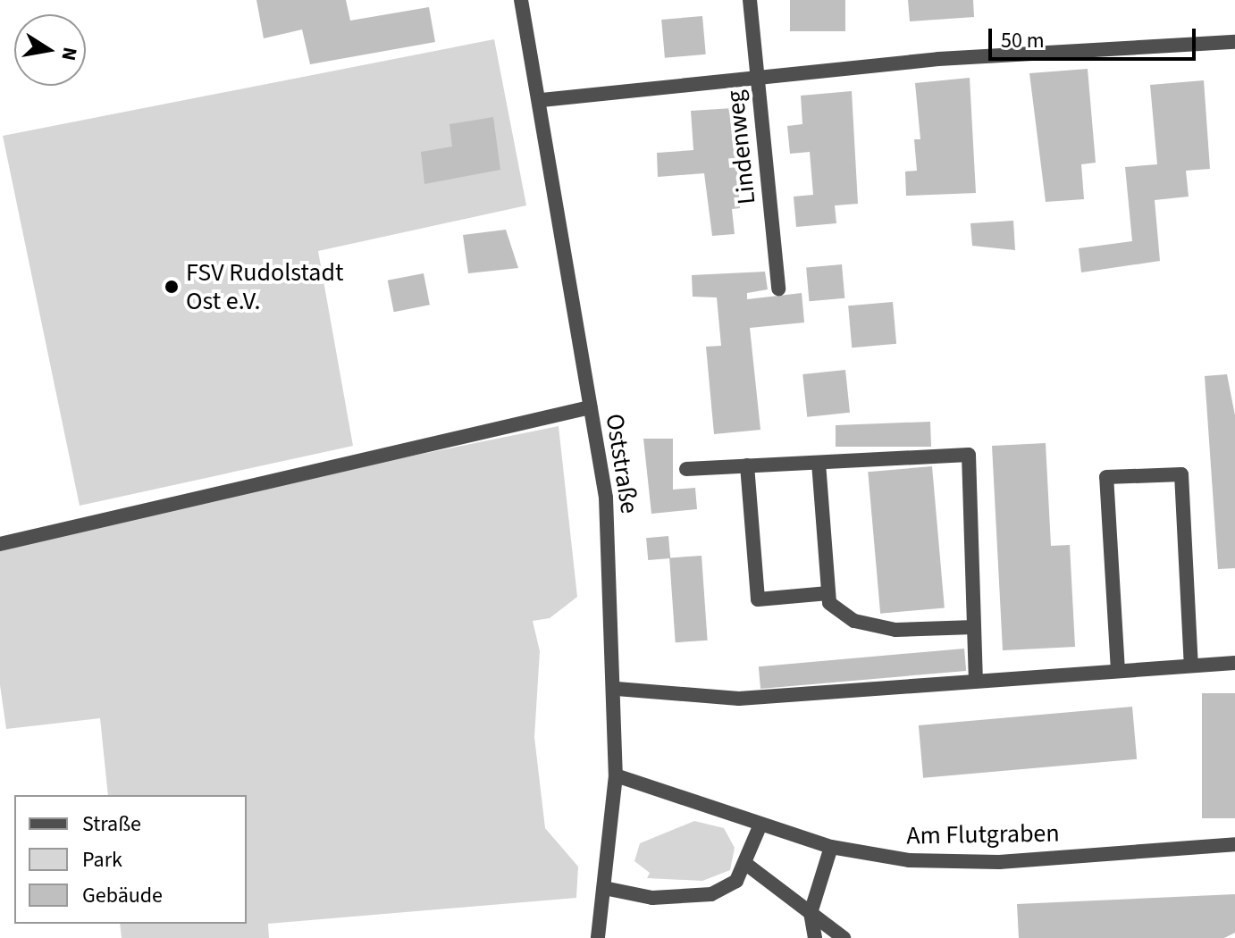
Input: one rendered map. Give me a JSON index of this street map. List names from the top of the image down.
{
  "streets": {
    "street": ["Lindenweg", "Oststraße", "Am Flutgraben"]
  },
  "crossings": [
    ["Oststraße", "Am Flutgraben"]
  ],
  "places": ["FSV Rudolstadt Ost e.V."],
  "legend": ["Straße", "Park", "Gebäude"],
  "scale_bar": "50 m",
  "north": "right"
}
